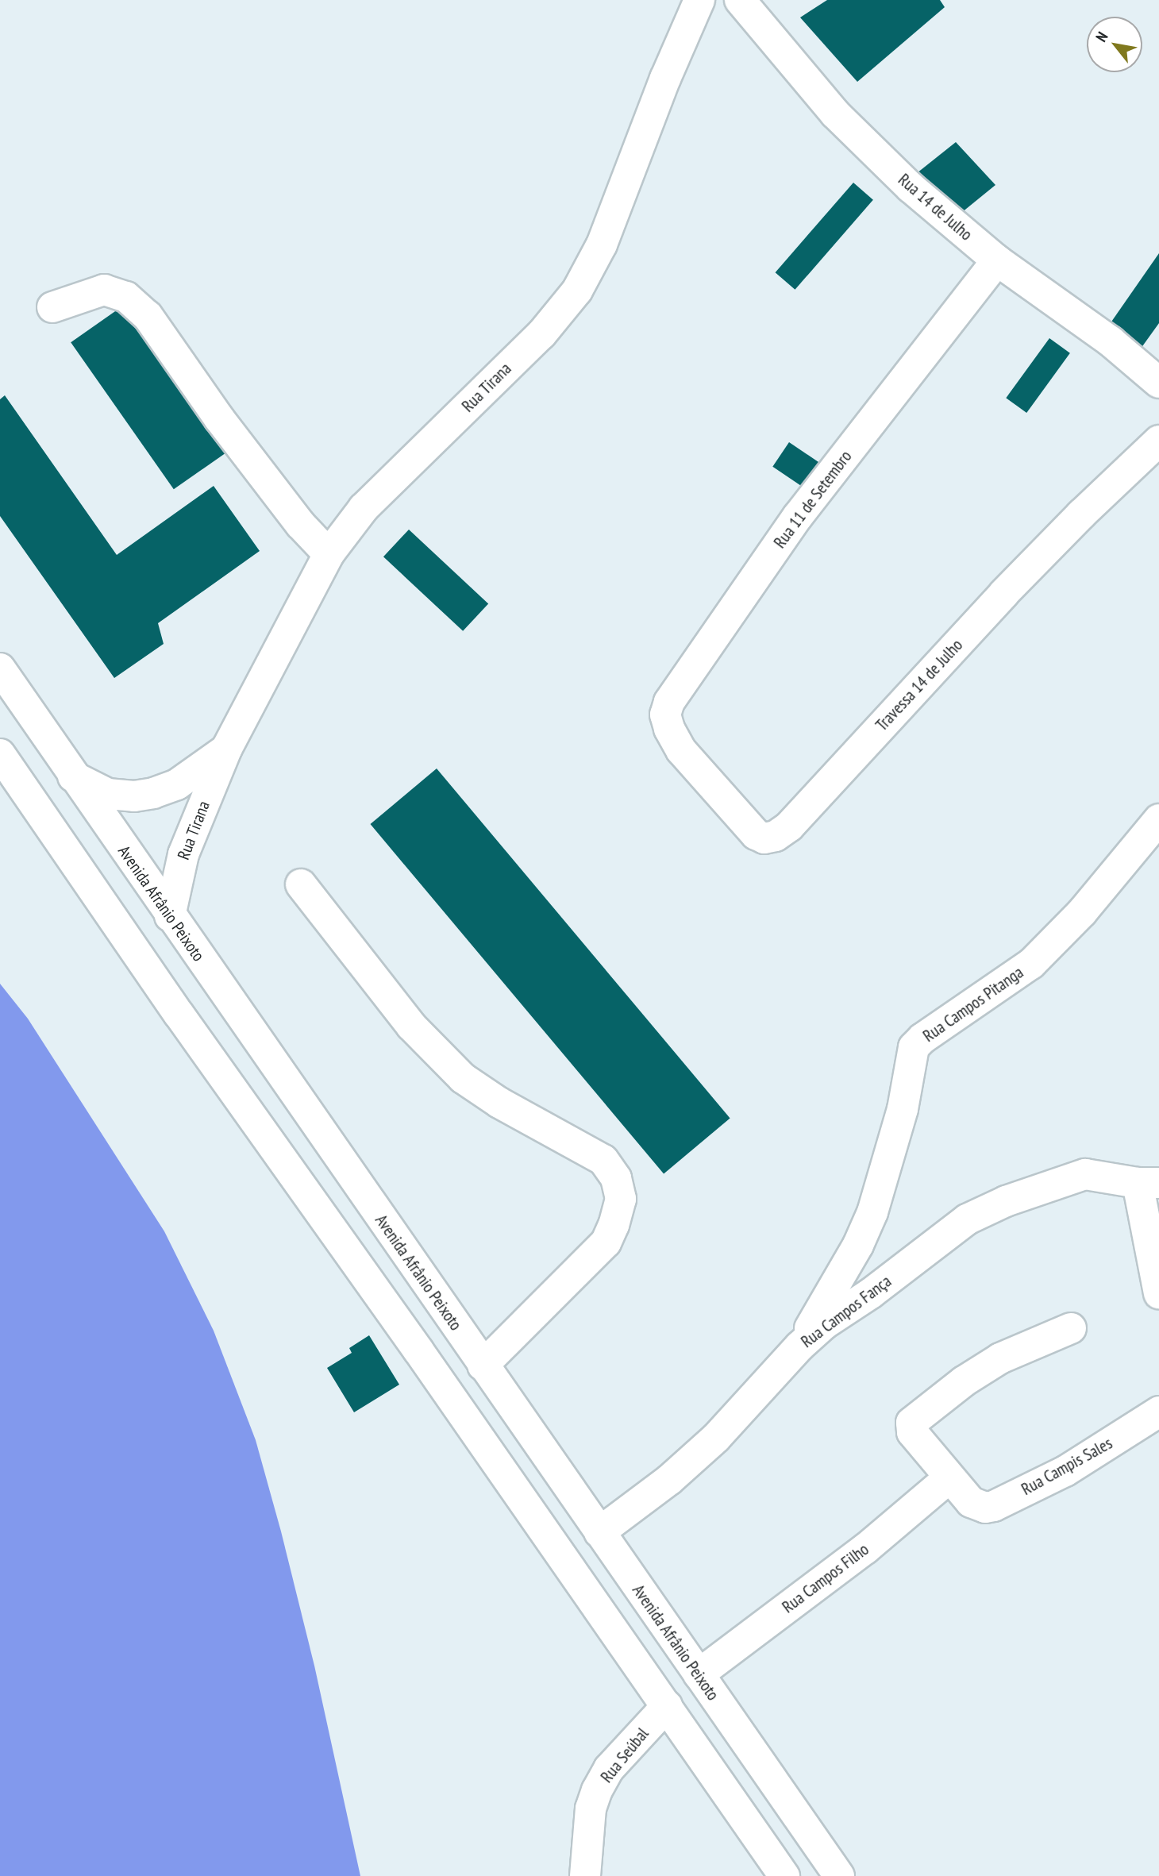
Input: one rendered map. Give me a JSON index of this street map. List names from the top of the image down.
{
  "streets": {
    "street": [
      "Rua 14 de Julho",
      "Rua Tirana",
      "Rua 11 de Setembro",
      "Travessa 14 de Julho",
      "Avenida Afrânio Peixoto",
      "Rua Campos Pitanga",
      "Rua Campos Fança",
      "Rua Campis Sales",
      "Rua Campos Filho",
      "Rua Seúbal"
    ]
  },
  "crossings": [
    ["Rua 14 de Julho", "Rua 11 de Setembro"],
    ["Rua Tirana", "Avenida Afrânio Peixoto"],
    ["Rua 11 de Setembro", "Travessa 14 de Julho"],
    ["Avenida Afrânio Peixoto", "Rua Campos Fança"],
    ["Avenida Afrânio Peixoto", "Rua Campos Filho"],
    ["Rua Campos Pitanga", "Rua Campos Fança"],
    ["Rua Campis Sales", "Rua Campos Filho"]
  ],
  "north": "top left"
}
